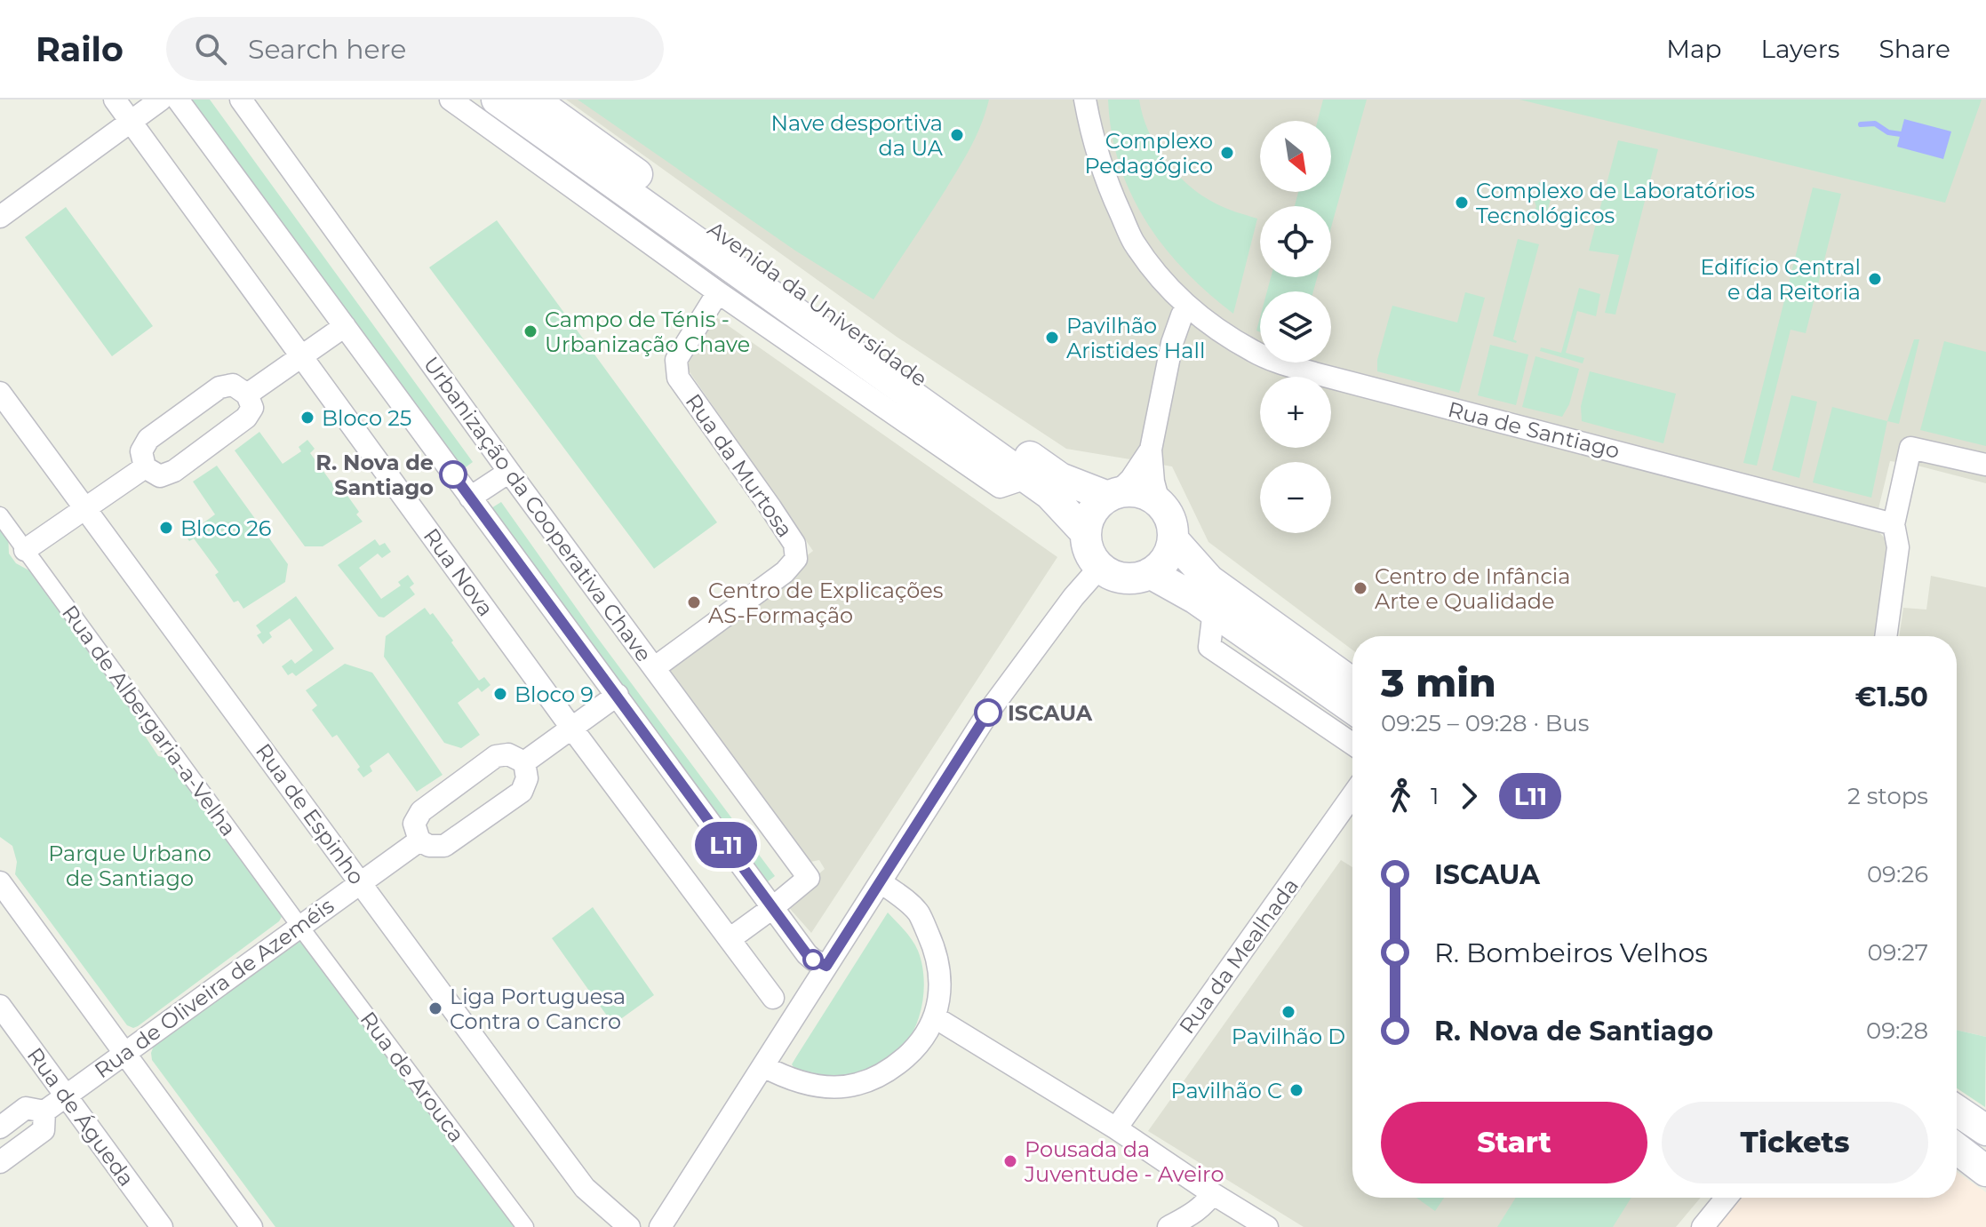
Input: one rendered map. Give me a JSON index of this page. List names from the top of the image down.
{
  "streets": {
    "main road": ["Avenida da Universidade"],
    "street": [
      "Rua de Santiago",
      "Rua da Murtosa",
      "Urbanização da Cooperativa Chave",
      "Rua Nova",
      "Rua de Albergaria-a-Velha",
      "Rua de Espinho",
      "Rua da Mealhada",
      "Rua de Oliveira de Azeméis",
      "Rua de Arouca",
      "Rua de Águeda"
    ]
  },
  "crossings": [
    ["Avenida da Universidade", "Rua da Murtosa"],
    ["Rua da Murtosa", "Urbanização da Cooperativa Chave"],
    ["Rua de Albergaria-a-Velha", "Rua de Oliveira de Azeméis"],
    ["Rua de Albergaria-a-Velha", "Rua de Arouca"],
    ["Rua de Espinho", "Rua de Oliveira de Azeméis"],
    ["Rua de Oliveira de Azeméis", "Rua de Arouca"],
    ["Rua de Oliveira de Azeméis", "Rua de Águeda"]
  ],
  "parks": ["Parque Urbano de Santiago"],
  "places": [
    "Nave desportiva da UA",
    "Complexo Pedagógico",
    "Complexo de Laboratórios Tecnológicos",
    "Edifício Central e da Reitoria",
    "Campo de Ténis - Urbanização Chave",
    "Pavilhão Aristides Hall",
    "Bloco 25",
    "R. Nova de Santiago",
    "Bloco 26",
    "Centro de Infância Arte e Qualidade",
    "Centro de Explicações AS-Formação",
    "Bloco 9",
    "ISCAUA",
    "Liga Portuguesa Contra o Cancro",
    "Pavilhão D",
    "Pavilhão C",
    "Pousada da Juventude - Aveiro"
  ],
  "lines": ["bus line L11"],
  "north": "bottom right",
  "page": {
    "header": "Railo",
    "search": "Search here",
    "nav": ["Map", "Layers", "Share"],
    "on_map": "L11",
    "map_buttons": ["+", "−"],
    "heading": ["3 min", "09:25 – 09:28 · Bus", "€1.50"],
    "legs": ["1", "L11", "2 stops"],
    "list": [
      {
        "name": "ISCAUA",
        "value": "09:26"
      },
      {
        "name": "R. Bombeiros Velhos",
        "value": "09:27"
      },
      {
        "name": "R. Nova de Santiago",
        "value": "09:28"
      }
    ],
    "buttons": ["Start", "Tickets"]
  }
}
